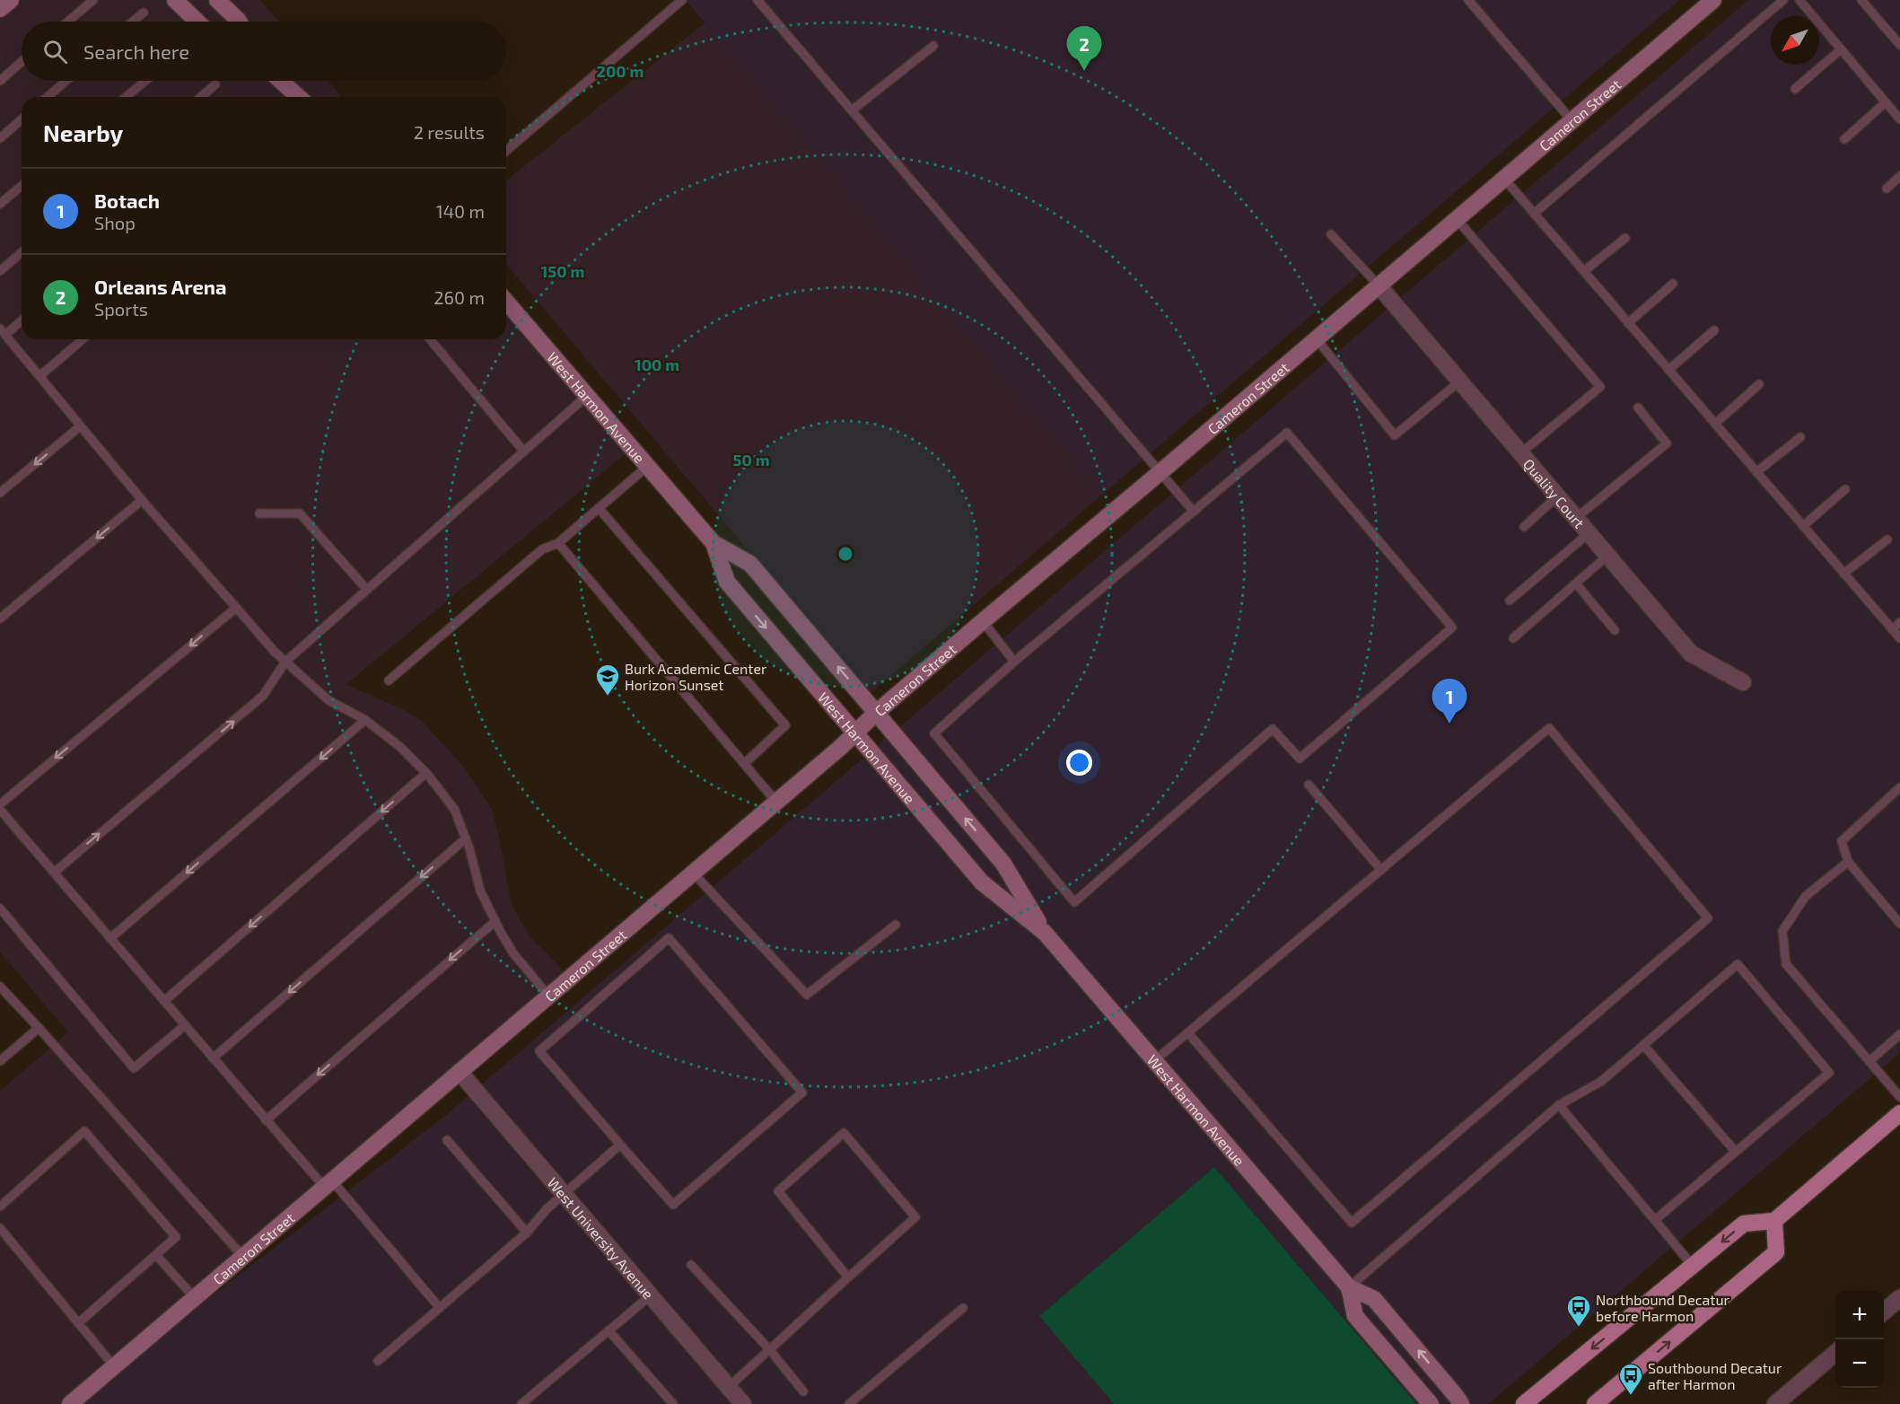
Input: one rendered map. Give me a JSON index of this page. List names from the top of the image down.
{
  "streets": {
    "main road": ["Cameron Street", "West Harmon Avenue"],
    "street": ["Quality Court", "West University Avenue"]
  },
  "crossings": [
    ["Cameron Street", "West Harmon Avenue"],
    ["Cameron Street", "Quality Court"],
    ["Cameron Street", "West University Avenue"]
  ],
  "places": {
    "school or university": ["Burk Academic Center Horizon Sunset"],
    "bus stop": ["Northbound Decatur before Harmon", "Southbound Decatur after Harmon"]
  },
  "north": "bottom left",
  "page": {
    "search": "Search here",
    "pins": ["2", "1"],
    "heading": ["Nearby", "2 results"],
    "list": [
      {
        "mark": "1",
        "name": "Botach",
        "note": "Shop",
        "value": "140 m"
      },
      {
        "mark": "2",
        "name": "Orleans Arena",
        "note": "Sports",
        "value": "260 m"
      }
    ],
    "map_buttons": ["+", "−"]
  },
  "rings": [
    "200 m",
    "150 m",
    "100 m",
    "50 m"
  ]
}
